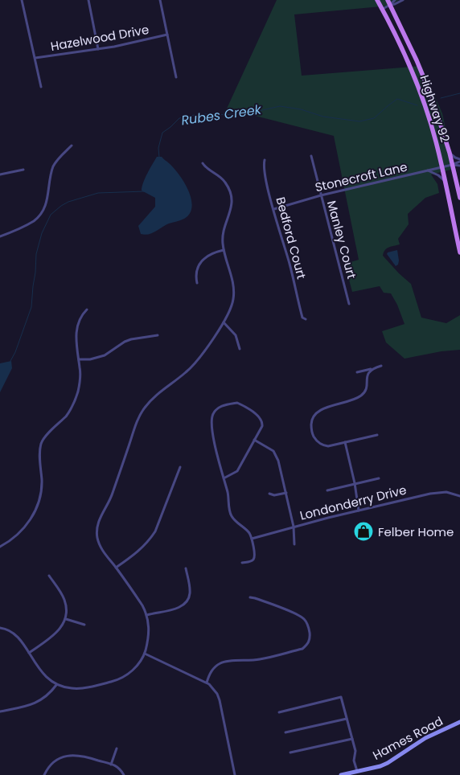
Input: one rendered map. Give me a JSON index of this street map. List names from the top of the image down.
{
  "streets": {
    "main road": ["Highway 92"],
    "street": [
      "Hazelwood Drive",
      "Stonecroft Lane",
      "Bedford Court",
      "Manley Court",
      "Londonderry Drive",
      "Hames Road"
    ]
  },
  "crossings": [
    ["Highway 92", "Stonecroft Lane"],
    ["Stonecroft Lane", "Bedford Court"],
    ["Stonecroft Lane", "Manley Court"]
  ],
  "water": ["Rubes Creek"],
  "places": {
    "shop": ["Felber Home"]
  }
}
